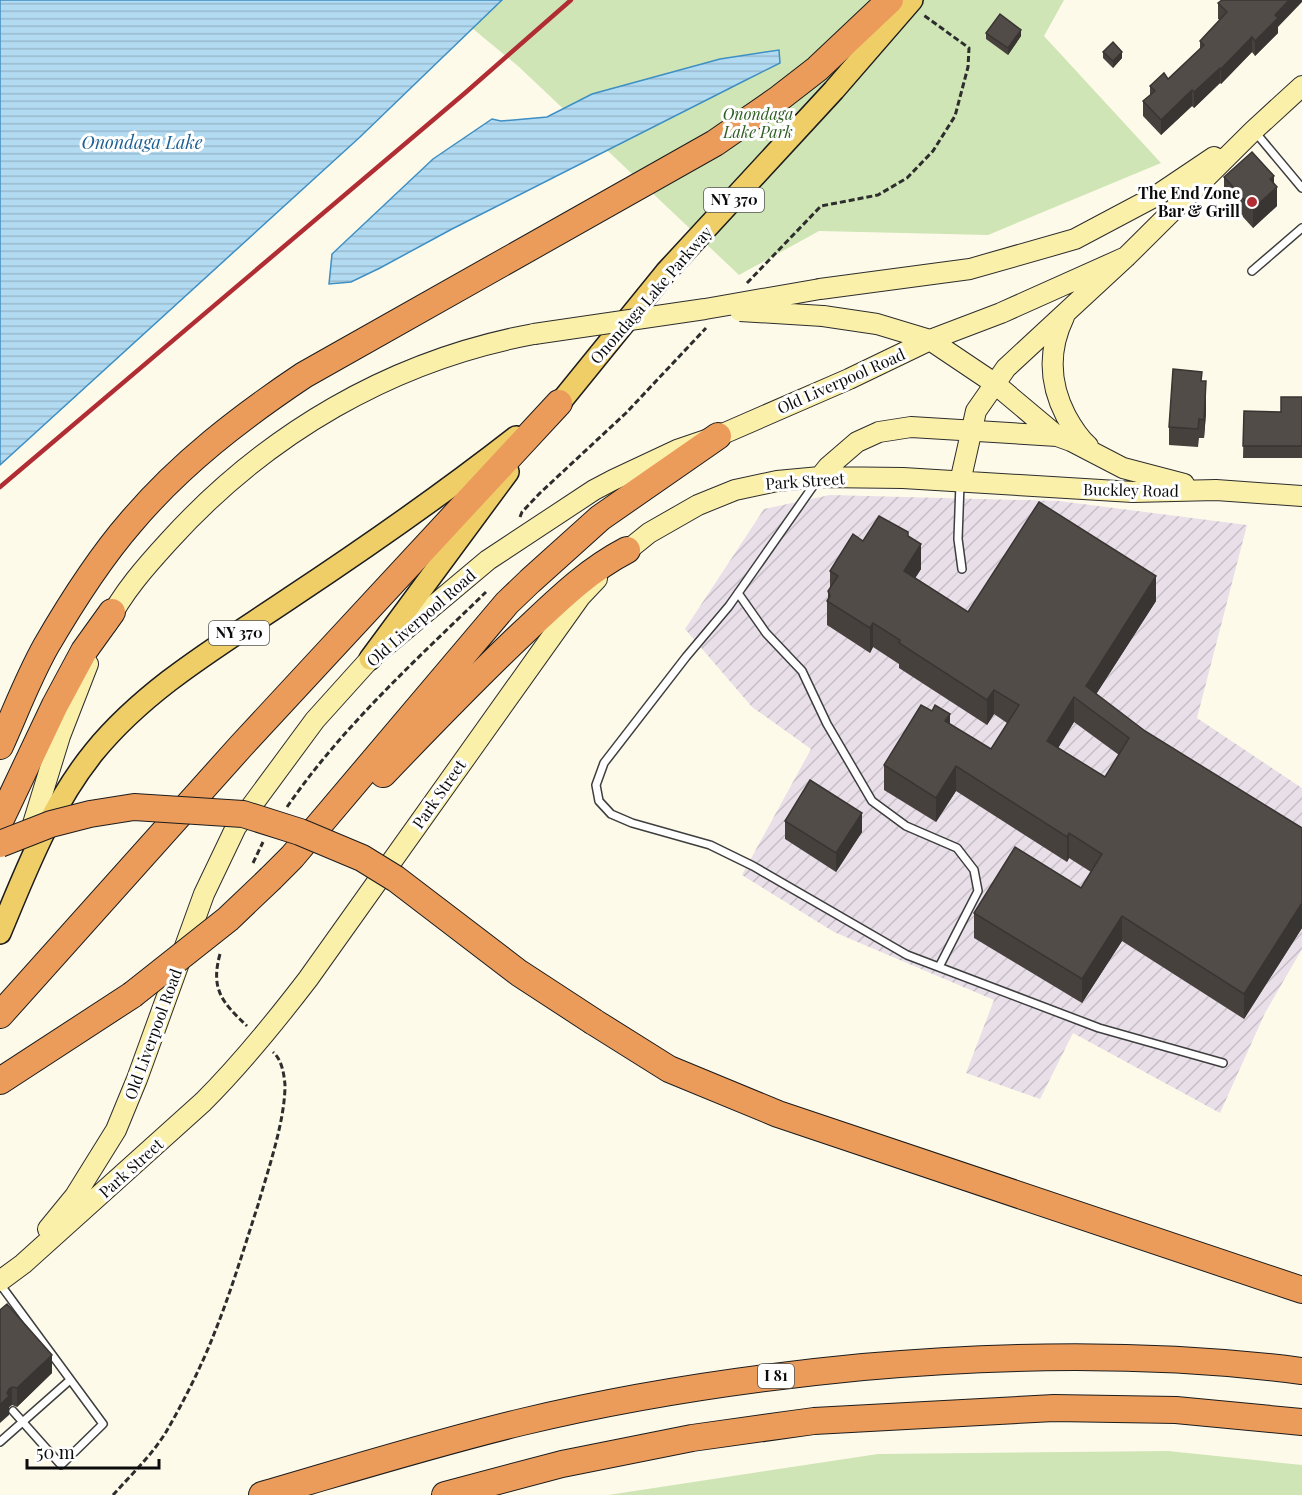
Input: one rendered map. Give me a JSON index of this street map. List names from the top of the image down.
{
  "streets": {
    "highway": ["I 81"],
    "main road": [
      "NY 370",
      "Onondaga Lake Parkway",
      "Old Liverpool Road",
      "Park Street",
      "Buckley Road"
    ]
  },
  "crossings": [
    ["NY 370", "Onondaga Lake Parkway"],
    ["NY 370", "Old Liverpool Road"],
    ["Old Liverpool Road", "Park Street"],
    ["Old Liverpool Road", "Buckley Road"],
    ["Park Street", "Buckley Road"]
  ],
  "water": ["Onondaga Lake"],
  "parks": ["Onondaga Lake Park"],
  "places": ["The End Zone Bar & Grill"],
  "scale_bar": "50 m"
}
